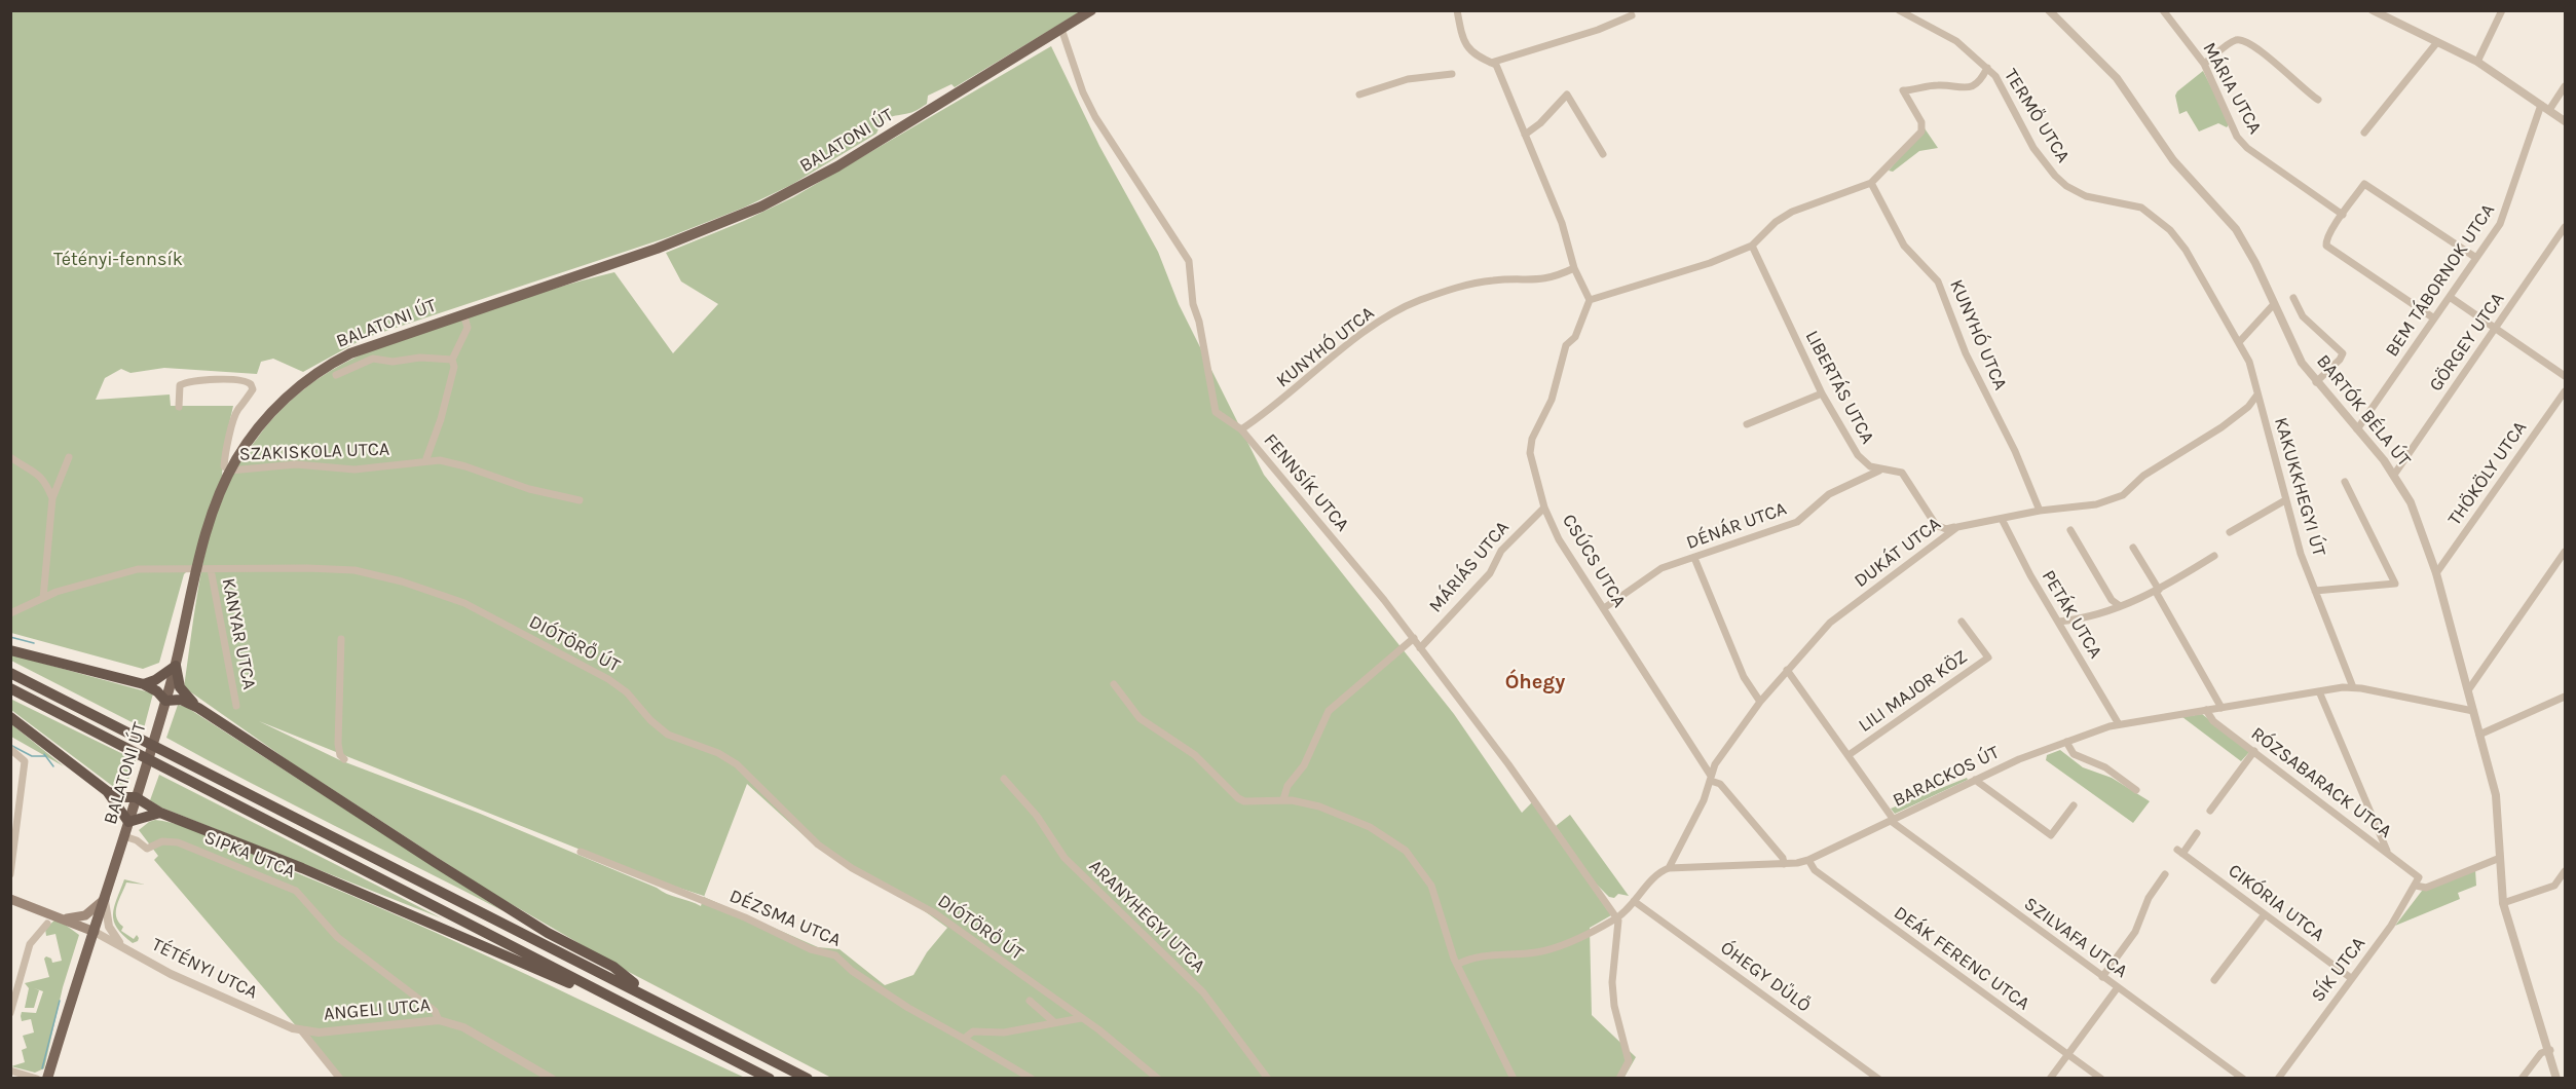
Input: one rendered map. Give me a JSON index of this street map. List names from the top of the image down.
{
  "streets": {
    "main road": ["BALATONI ÚT"],
    "street": [
      "MÁRIA UTCA",
      "TERMŐ UTCA",
      "BEM TÁBORNOK UTCA",
      "KUNYHÓ UTCA",
      "GÖRGEY UTCA",
      "LIBERTÁS UTCA",
      "BARTÓK BÉLA ÚT",
      "SZAKISKOLA UTCA",
      "THÖKÖLY UTCA",
      "FENNSÍK UTCA",
      "KAKUKKHEGYI ÚT",
      "DÉNÁR UTCA",
      "DUKÁT UTCA",
      "CSÚCS UTCA",
      "MÁRIÁS UTCA",
      "PETÁK UTCA",
      "KANYAR UTCA",
      "DIÓTÖRŐ ÚT",
      "LILI MAJOR KÖZ",
      "BARACKOS ÚT",
      "RÓZSABARACK UTCA",
      "SIPKA UTCA",
      "CIKÓRIA UTCA",
      "ARANYHEGYI UTCA",
      "DÉZSMA UTCA",
      "SZILVAFA UTCA",
      "DEÁK FERENC UTCA",
      "TÉTÉNYI UTCA",
      "SÍK UTCA",
      "ÓHEGY DŰLŐ",
      "ANGELI UTCA"
    ]
  },
  "crossings": [
    ["TERMŐ UTCA", "KAKUKKHEGYI ÚT"],
    ["BALATONI ÚT", "SZAKISKOLA UTCA"],
    ["BALATONI ÚT", "FENNSÍK UTCA"],
    ["BALATONI ÚT", "DIÓTÖRŐ ÚT"],
    ["BALATONI ÚT", "SIPKA UTCA"],
    ["BALATONI ÚT", "TÉTÉNYI UTCA"],
    ["BEM TÁBORNOK UTCA", "BARTÓK BÉLA ÚT"],
    ["KUNYHÓ UTCA", "FENNSÍK UTCA"],
    ["KUNYHÓ UTCA", "DUKÁT UTCA"],
    ["GÖRGEY UTCA", "BARTÓK BÉLA ÚT"],
    ["LIBERTÁS UTCA", "DÉNÁR UTCA"],
    ["LIBERTÁS UTCA", "DUKÁT UTCA"],
    ["BARTÓK BÉLA ÚT", "THÖKÖLY UTCA"],
    ["BARTÓK BÉLA ÚT", "BARACKOS ÚT"],
    ["FENNSÍK UTCA", "MÁRIÁS UTCA"],
    ["KAKUKKHEGYI ÚT", "DUKÁT UTCA"],
    ["KAKUKKHEGYI ÚT", "BARACKOS ÚT"],
    ["DÉNÁR UTCA", "CSÚCS UTCA"],
    ["DUKÁT UTCA", "CSÚCS UTCA"],
    ["DUKÁT UTCA", "PETÁK UTCA"],
    ["DUKÁT UTCA", "BARACKOS ÚT"],
    ["DUKÁT UTCA", "SZILVAFA UTCA"],
    ["CSÚCS UTCA", "MÁRIÁS UTCA"],
    ["CSÚCS UTCA", "BARACKOS ÚT"],
    ["PETÁK UTCA", "BARACKOS ÚT"],
    ["KANYAR UTCA", "DIÓTÖRŐ ÚT"],
    ["LILI MAJOR KÖZ", "SZILVAFA UTCA"],
    ["BARACKOS ÚT", "RÓZSABARACK UTCA"],
    ["BARACKOS ÚT", "SZILVAFA UTCA"],
    ["BARACKOS ÚT", "DEÁK FERENC UTCA"],
    ["RÓZSABARACK UTCA", "SÍK UTCA"],
    ["SIPKA UTCA", "ANGELI UTCA"],
    ["CIKÓRIA UTCA", "SÍK UTCA"],
    ["TÉTÉNYI UTCA", "ANGELI UTCA"]
  ],
  "districts": ["Óhegy"],
  "parks": ["Tétényi-fennsík"]
}
